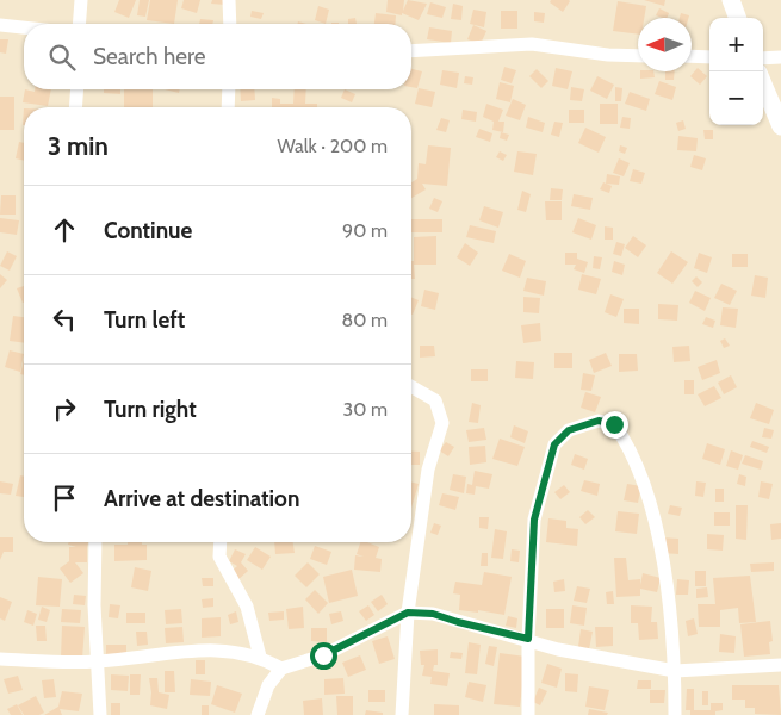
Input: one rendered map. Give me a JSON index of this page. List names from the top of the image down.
{
  "north": "left",
  "page": {
    "map_buttons": ["+", "−"],
    "search": "Search here",
    "heading": ["3 min", "Walk · 200 m"],
    "list": [
      ["Continue", "90 m"],
      ["Turn left", "80 m"],
      ["Turn right", "30 m"],
      "Arrive at destination"
    ]
  }
}
